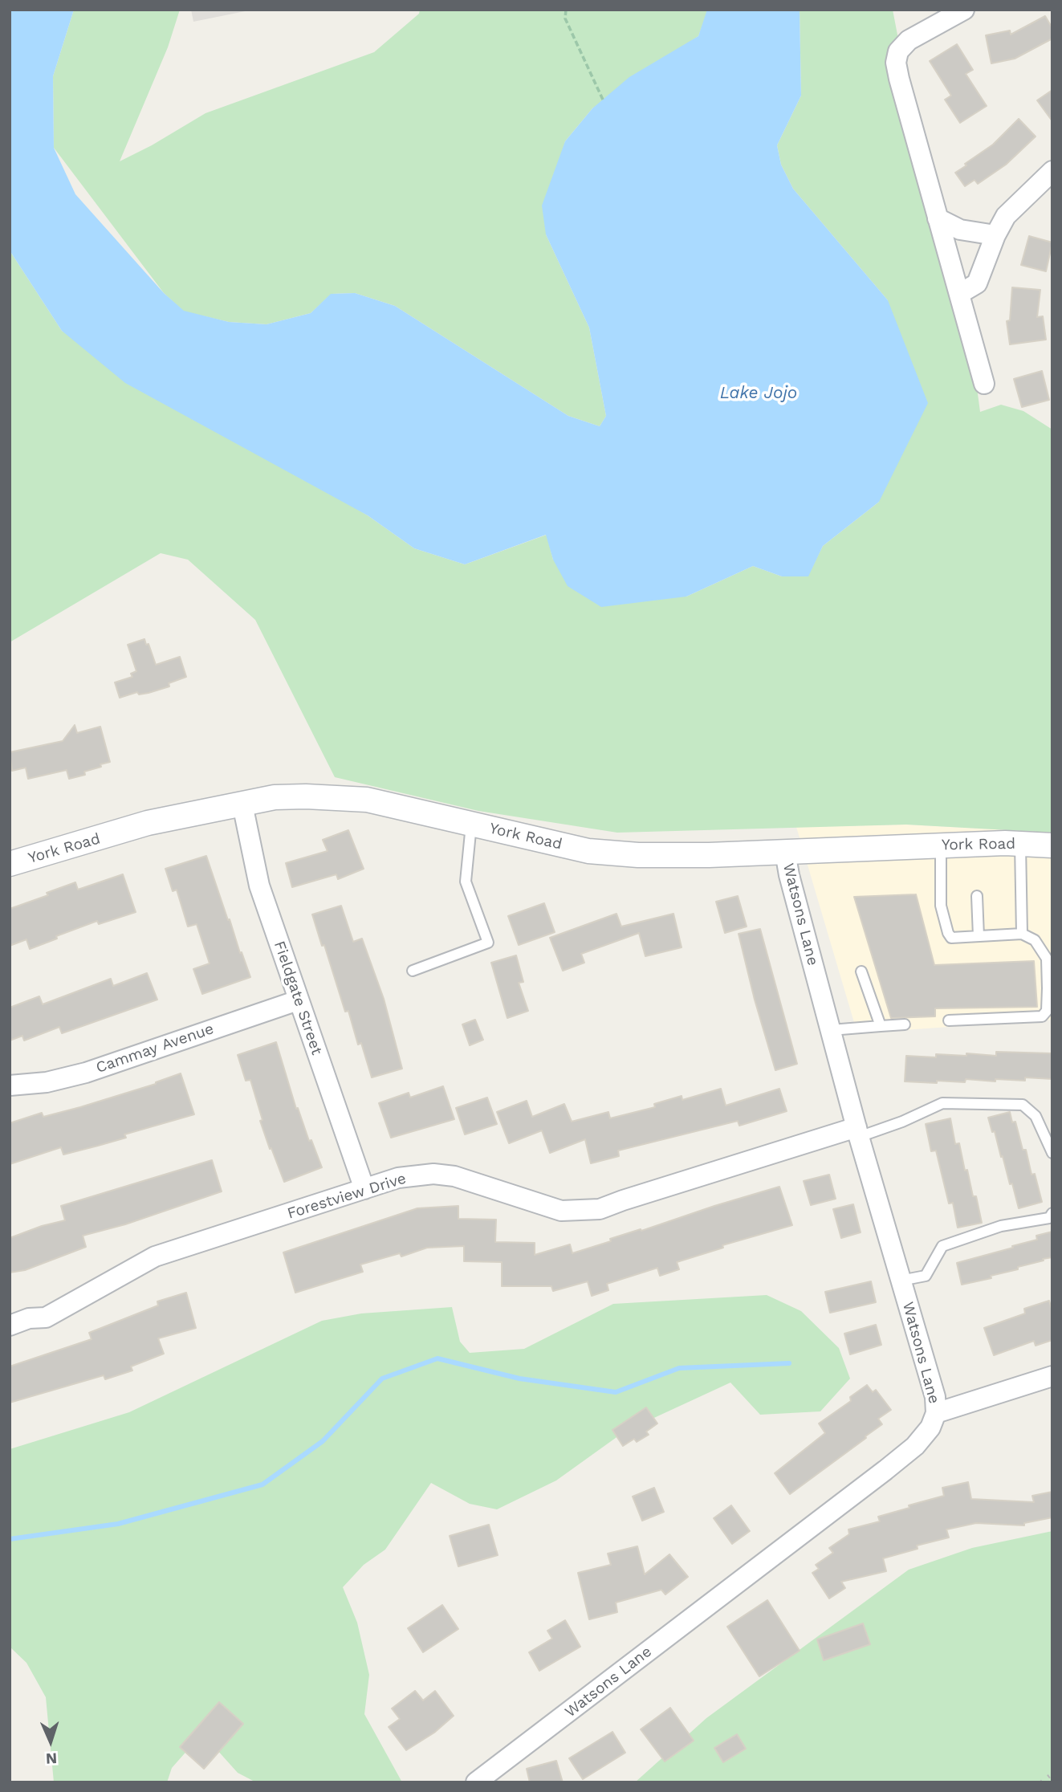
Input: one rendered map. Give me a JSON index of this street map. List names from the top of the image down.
{
  "streets": {
    "street": [
      "York Road",
      "Watsons Lane",
      "Fieldgate Street",
      "Cammay Avenue",
      "Forestview Drive"
    ]
  },
  "crossings": [
    ["York Road", "Watsons Lane"],
    ["York Road", "Fieldgate Street"],
    ["Watsons Lane", "Forestview Drive"],
    ["Fieldgate Street", "Cammay Avenue"],
    ["Fieldgate Street", "Forestview Drive"]
  ],
  "water": ["Lake Jojo"],
  "north": "bottom"
}
